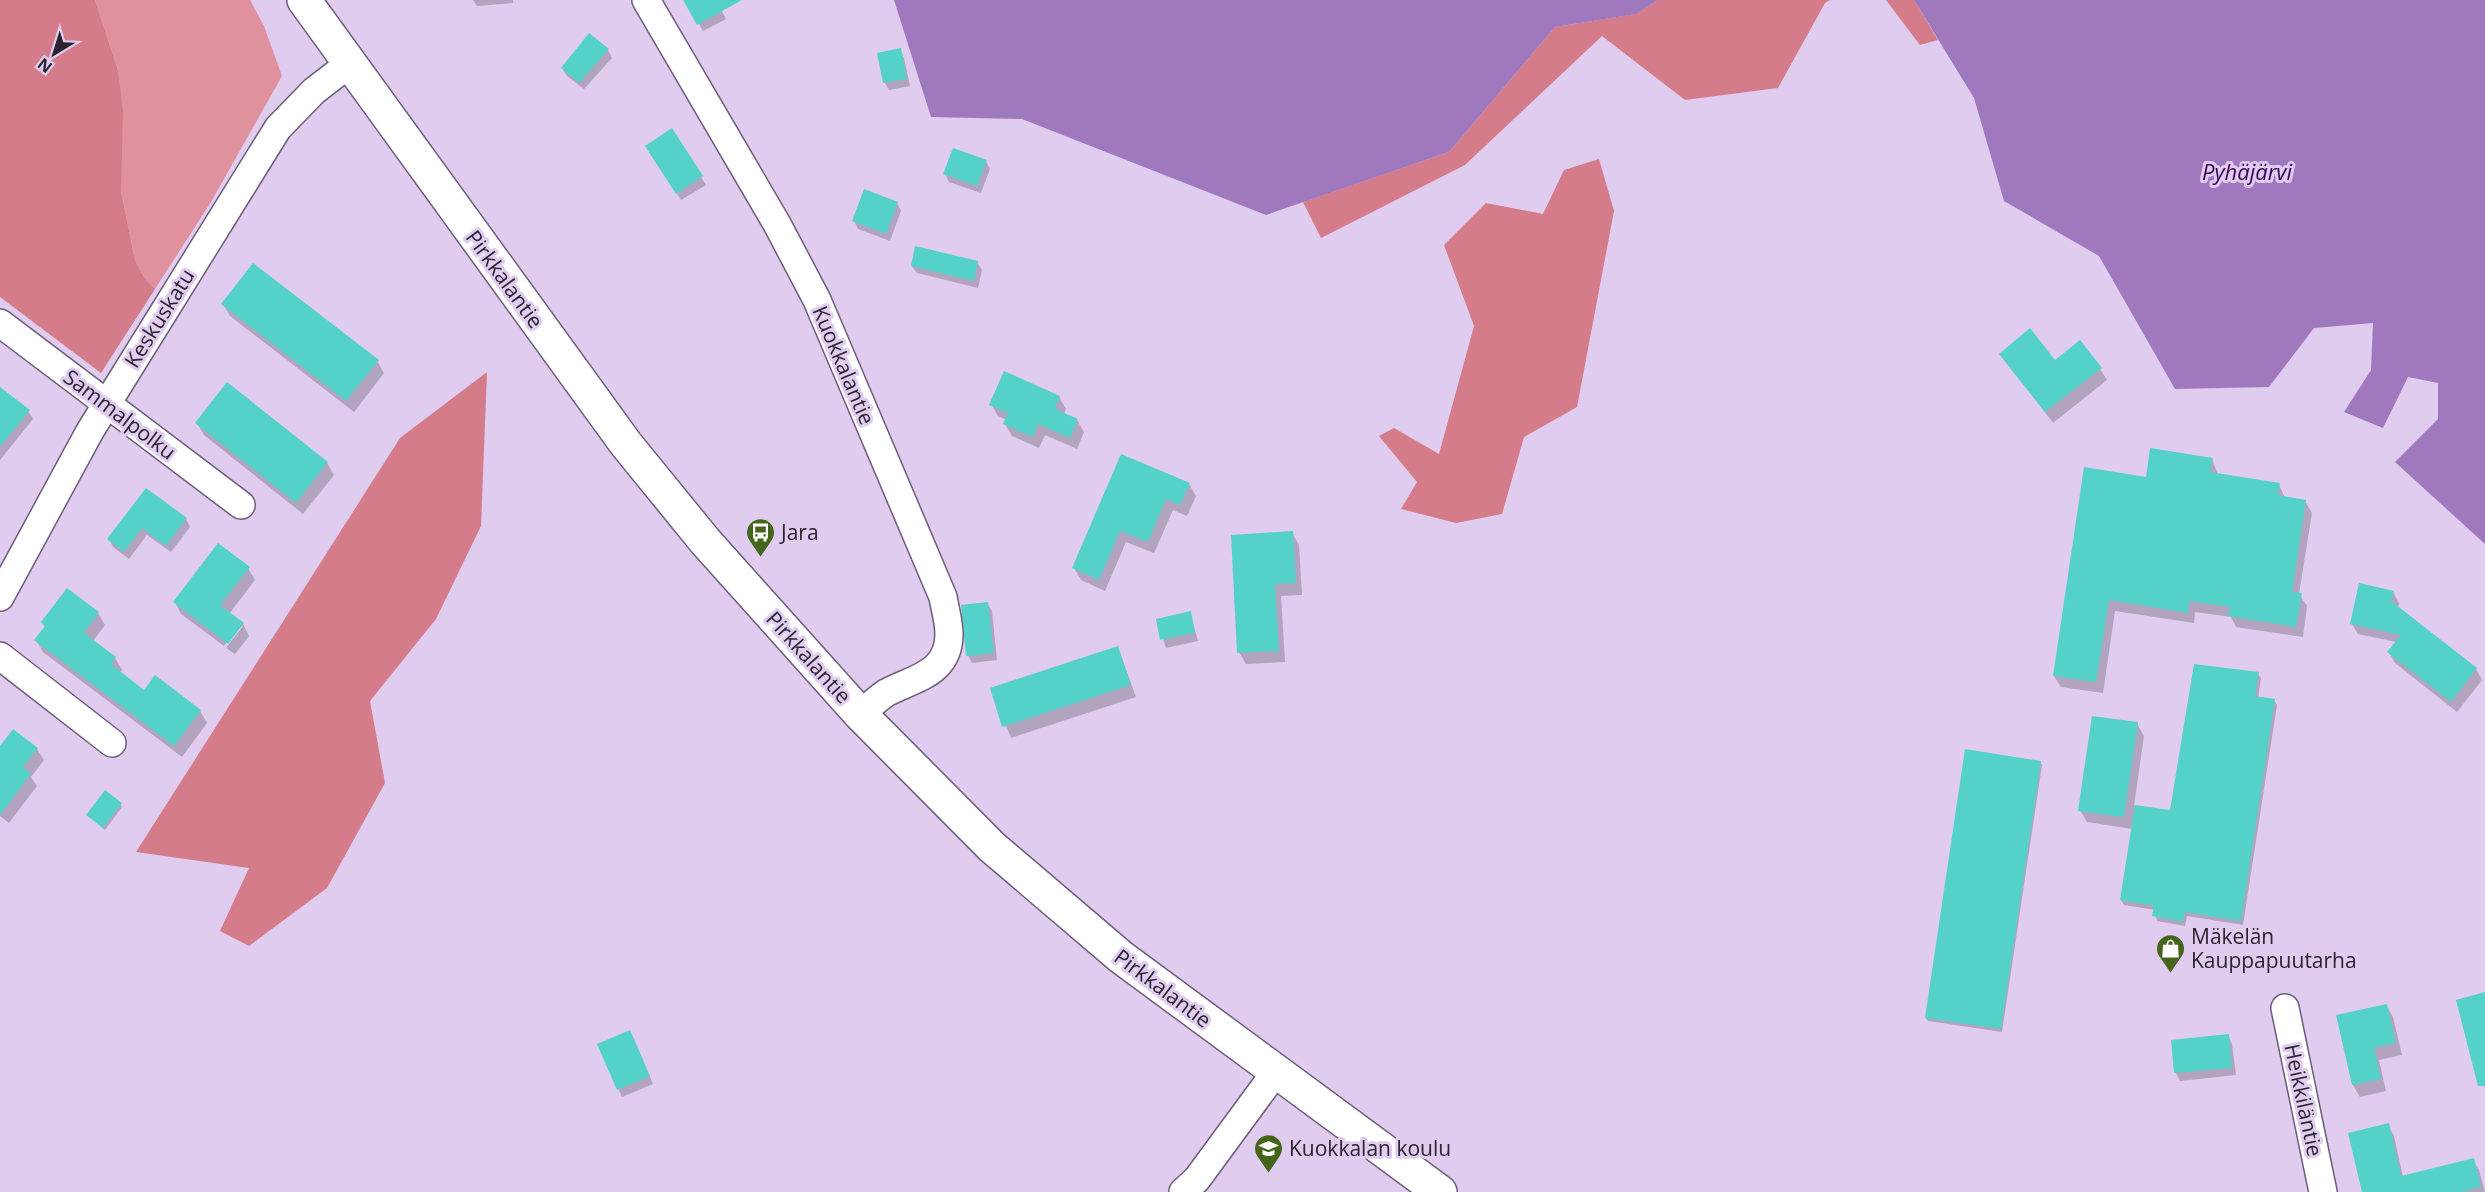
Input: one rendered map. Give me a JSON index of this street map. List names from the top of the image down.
{
  "streets": {
    "street": [
      "Pirkkalantie",
      "Keskuskatu",
      "Kuokkalantie",
      "Sammalpolku",
      "Heikkiläntie"
    ]
  },
  "crossings": [
    ["Pirkkalantie", "Keskuskatu"],
    ["Pirkkalantie", "Kuokkalantie"],
    ["Keskuskatu", "Sammalpolku"]
  ],
  "water": ["Pyhäjärvi"],
  "places": {
    "bus stop": ["Jara"],
    "shop": ["Mäkelän Kauppapuutarha"],
    "school or university": ["Kuokkalan koulu"]
  },
  "north": "bottom left"
}
